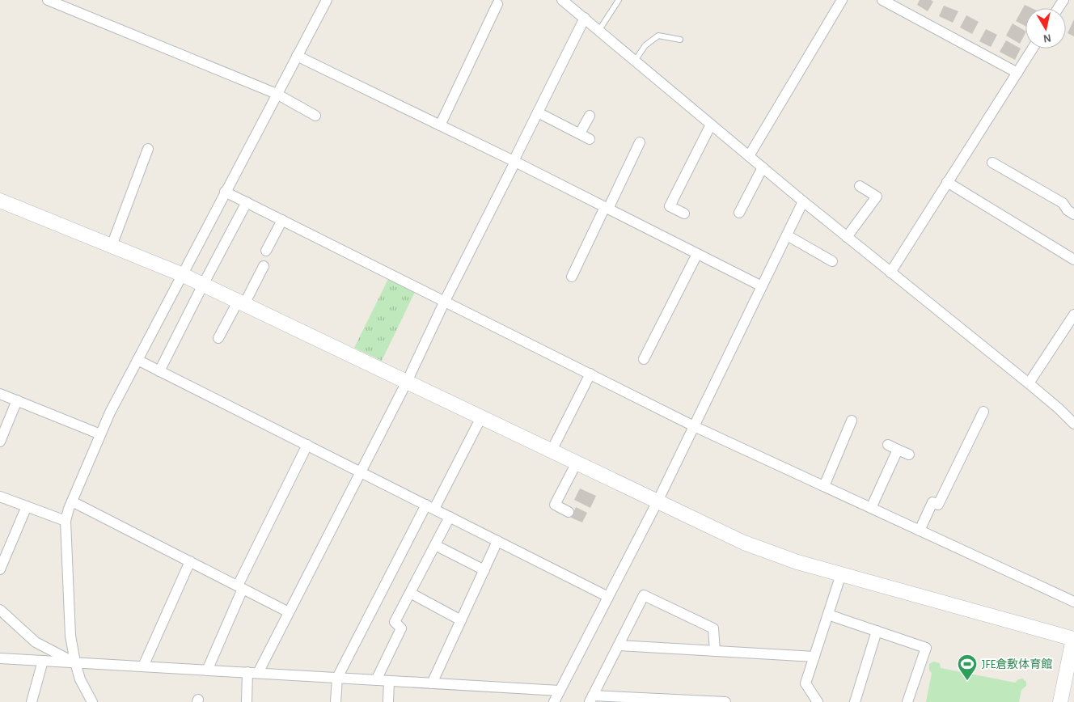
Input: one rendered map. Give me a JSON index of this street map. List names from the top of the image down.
{
  "places": {
    "sports": ["JFE倉敷体育館"]
  },
  "north": "bottom"
}
